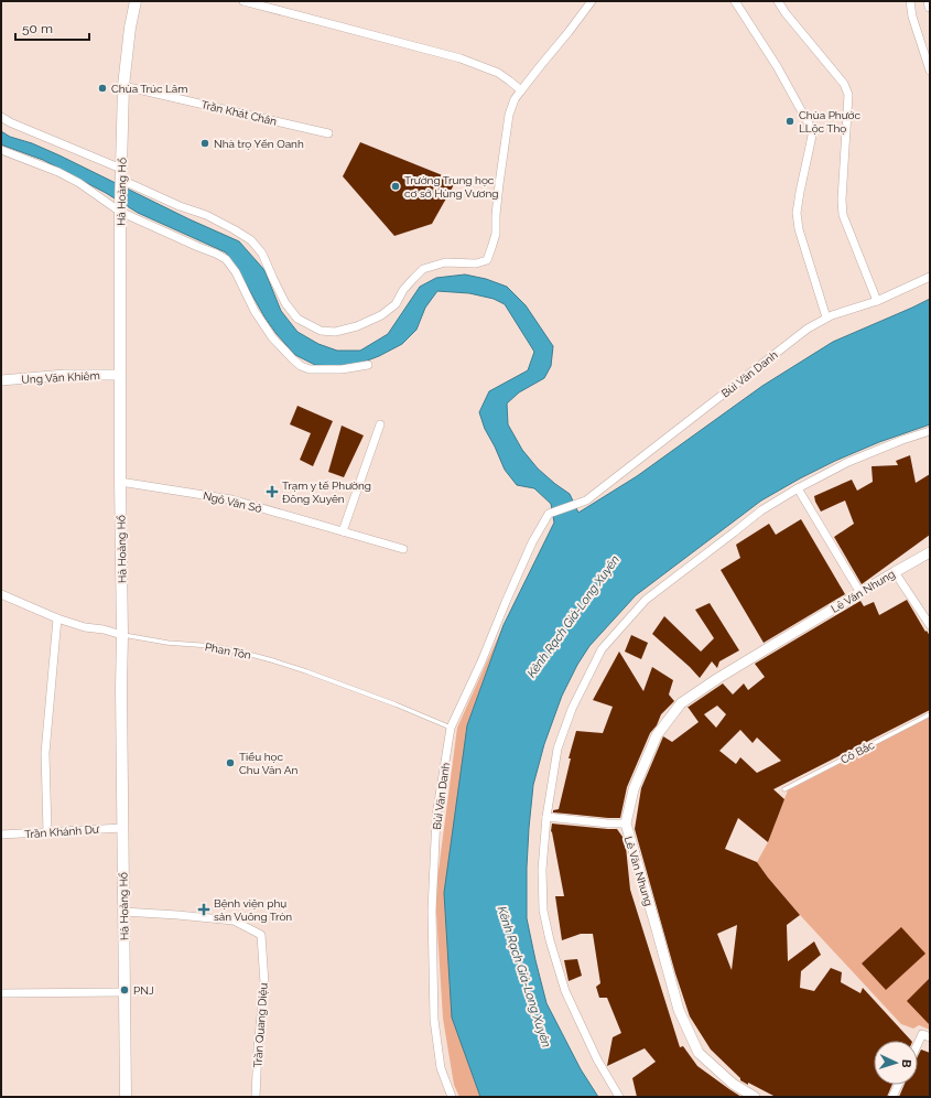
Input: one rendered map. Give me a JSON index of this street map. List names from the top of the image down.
{
  "streets": {
    "main road": ["Hà Hoàng Hổ"],
    "street": [
      "Trần Khát Chân",
      "Bùi Văn Danh",
      "Ung Văn Khiêm",
      "Ngô Văn Sở",
      "Lê Văn Nhung",
      "Phan Tôn",
      "Trần Khánh Dư",
      "Trần Quang Diệu"
    ],
    "lane": ["Cô Bắc"]
  },
  "crossings": [
    ["Trần Khát Chân", "Hà Hoàng Hổ"],
    ["Hà Hoàng Hổ", "Ung Văn Khiêm"],
    ["Hà Hoàng Hổ", "Ngô Văn Sở"],
    ["Hà Hoàng Hổ", "Phan Tôn"],
    ["Hà Hoàng Hổ", "Trần Khánh Dư"],
    ["Hà Hoàng Hổ", "Trần Quang Diệu"],
    ["Bùi Văn Danh", "Phan Tôn"]
  ],
  "water": ["Kênh Rạch Giá-Long Xuyên"],
  "places": {
    "other": [
      "Chùa Trúc Lâm",
      "Chùa Phước LLộc Thọ",
      "Nhà trọ Yến Oanh",
      "Trường Trung học cơ sở Hùng Vương",
      "Tiểu học Chu Văn An",
      "PNJ"
    ],
    "health": ["Trạm y tế Phường Đông Xuyên", "Bệnh viện phụ sản Vuông Tròn"]
  },
  "scale_bar": "50 m",
  "north": "right"
}
